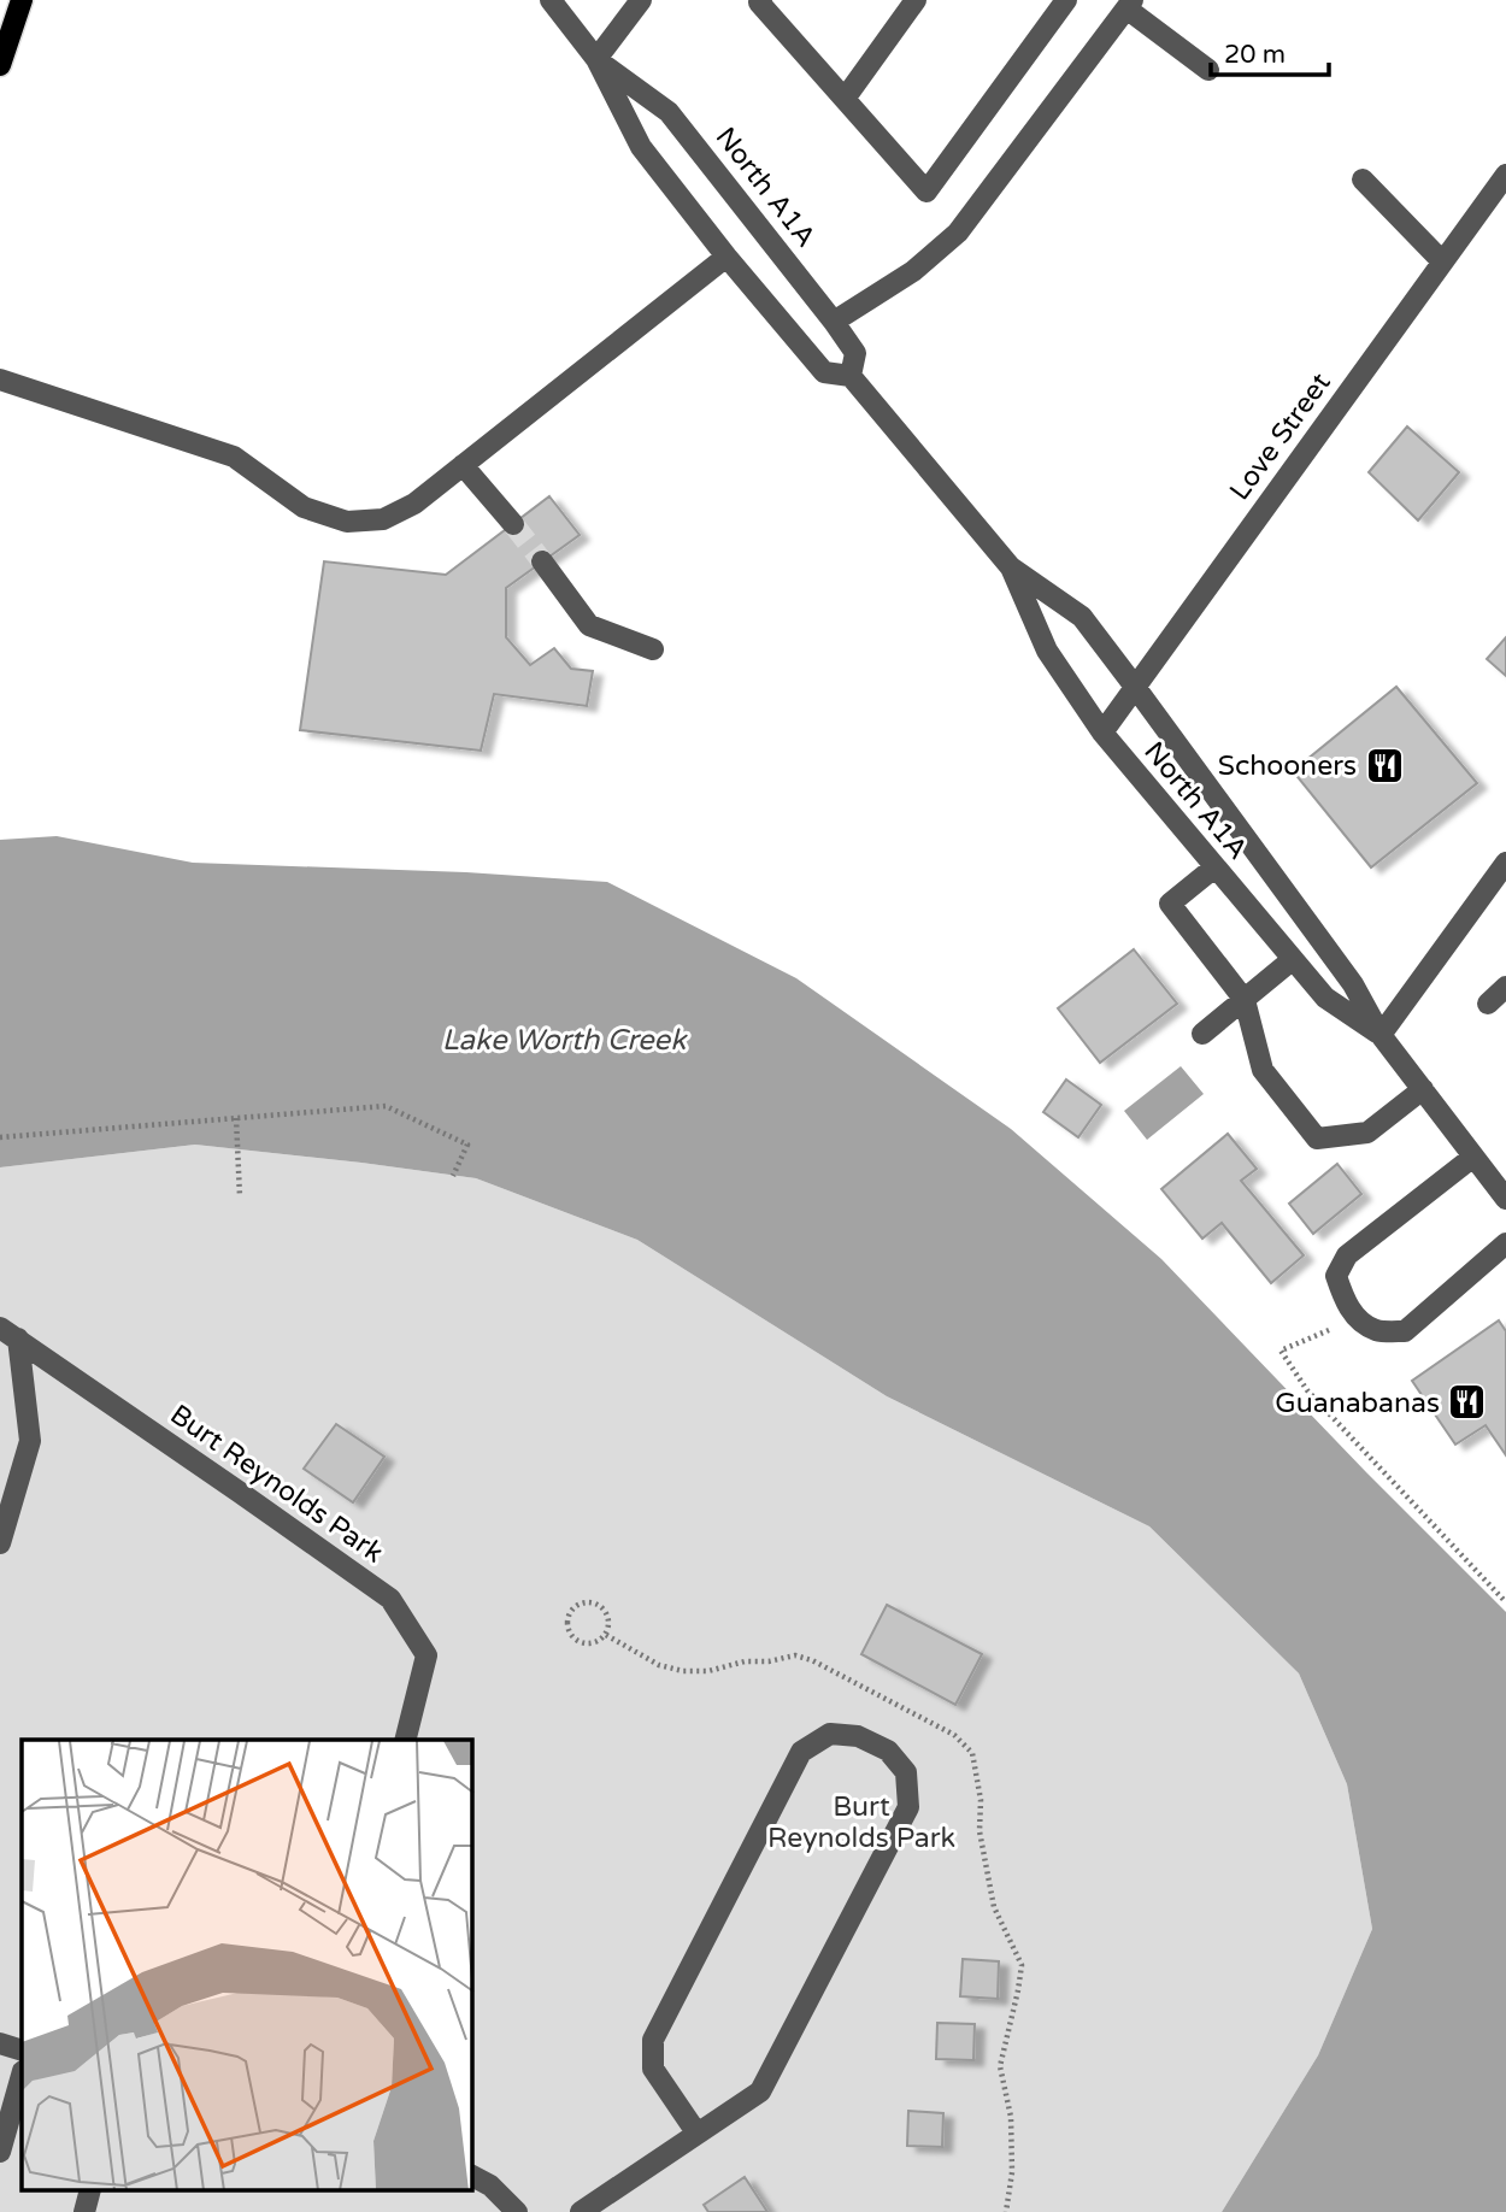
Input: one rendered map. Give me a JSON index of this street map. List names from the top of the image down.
{
  "streets": {
    "street": ["North A1A", "Love Street", "Burt Reynolds Park"]
  },
  "crossings": [
    ["North A1A", "Love Street"]
  ],
  "water": ["Lake Worth Creek"],
  "parks": ["Burt Reynolds Park"],
  "places": {
    "restaurant": ["Schooners", "Guanabanas"]
  },
  "scale_bar": "20 m"
}
